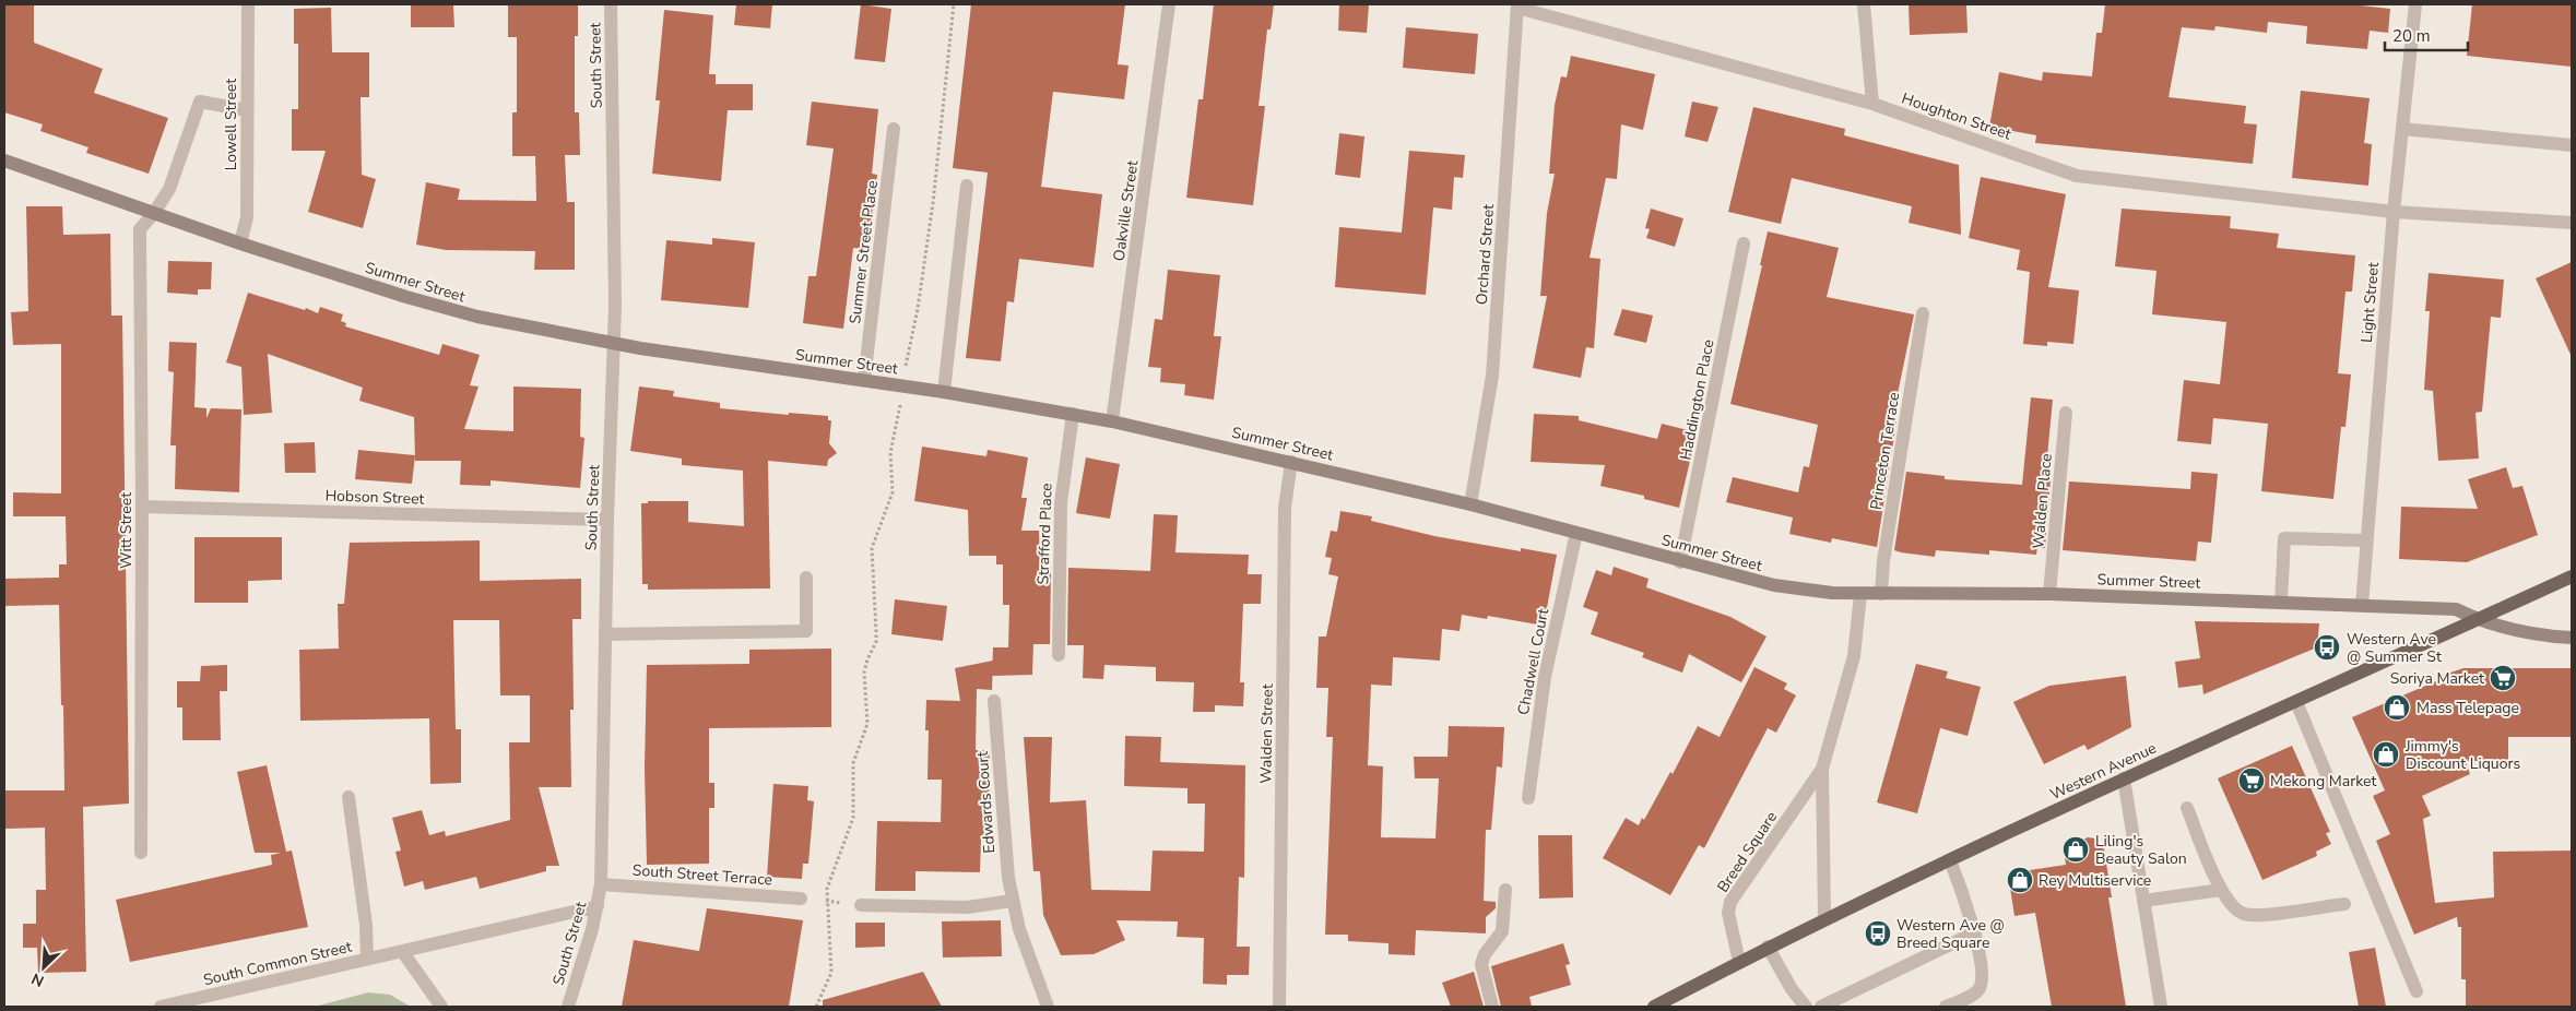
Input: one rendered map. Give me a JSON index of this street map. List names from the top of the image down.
{
  "streets": {
    "main road": ["Summer Street", "Western Avenue"],
    "street": [
      "South Street",
      "Houghton Street",
      "Lowell Street",
      "Oakville Street",
      "Summer Street Place",
      "Orchard Street",
      "Light Street",
      "Haddington Place",
      "Princeton Terrace",
      "Hobson Street",
      "Walden Place",
      "Witt Street",
      "Strafford Place",
      "Chadwell Court",
      "Walden Street",
      "Edwards Court",
      "Breed Square",
      "South Street Terrace",
      "South Common Street"
    ]
  },
  "crossings": [
    ["South Street", "Summer Street"],
    ["South Street", "Hobson Street"],
    ["South Street", "South Street Terrace"],
    ["South Street", "South Common Street"],
    ["Houghton Street", "Orchard Street"],
    ["Houghton Street", "Light Street"],
    ["Lowell Street", "Summer Street"],
    ["Lowell Street", "Witt Street"],
    ["Oakville Street", "Summer Street"],
    ["Summer Street Place", "Summer Street"],
    ["Orchard Street", "Summer Street"],
    ["Summer Street", "Light Street"],
    ["Summer Street", "Haddington Place"],
    ["Summer Street", "Princeton Terrace"],
    ["Summer Street", "Walden Place"],
    ["Summer Street", "Witt Street"],
    ["Summer Street", "Strafford Place"],
    ["Summer Street", "Chadwell Court"],
    ["Summer Street", "Walden Street"],
    ["Summer Street", "Western Avenue"],
    ["Summer Street", "Breed Square"],
    ["Hobson Street", "Witt Street"],
    ["Western Avenue", "Breed Square"]
  ],
  "places": {
    "bus stop": ["Western Ave @ Summer St", "Western Ave @ Breed Square"],
    "supermarket": ["Soriya Market", "Mekong Market"],
    "shop": [
      "Mass Telepage",
      "Jimmy's Discount Liquors",
      "Liling's Beauty Salon",
      "Rey Multiservice"
    ]
  },
  "scale_bar": "20 m",
  "north": "bottom left"
}
